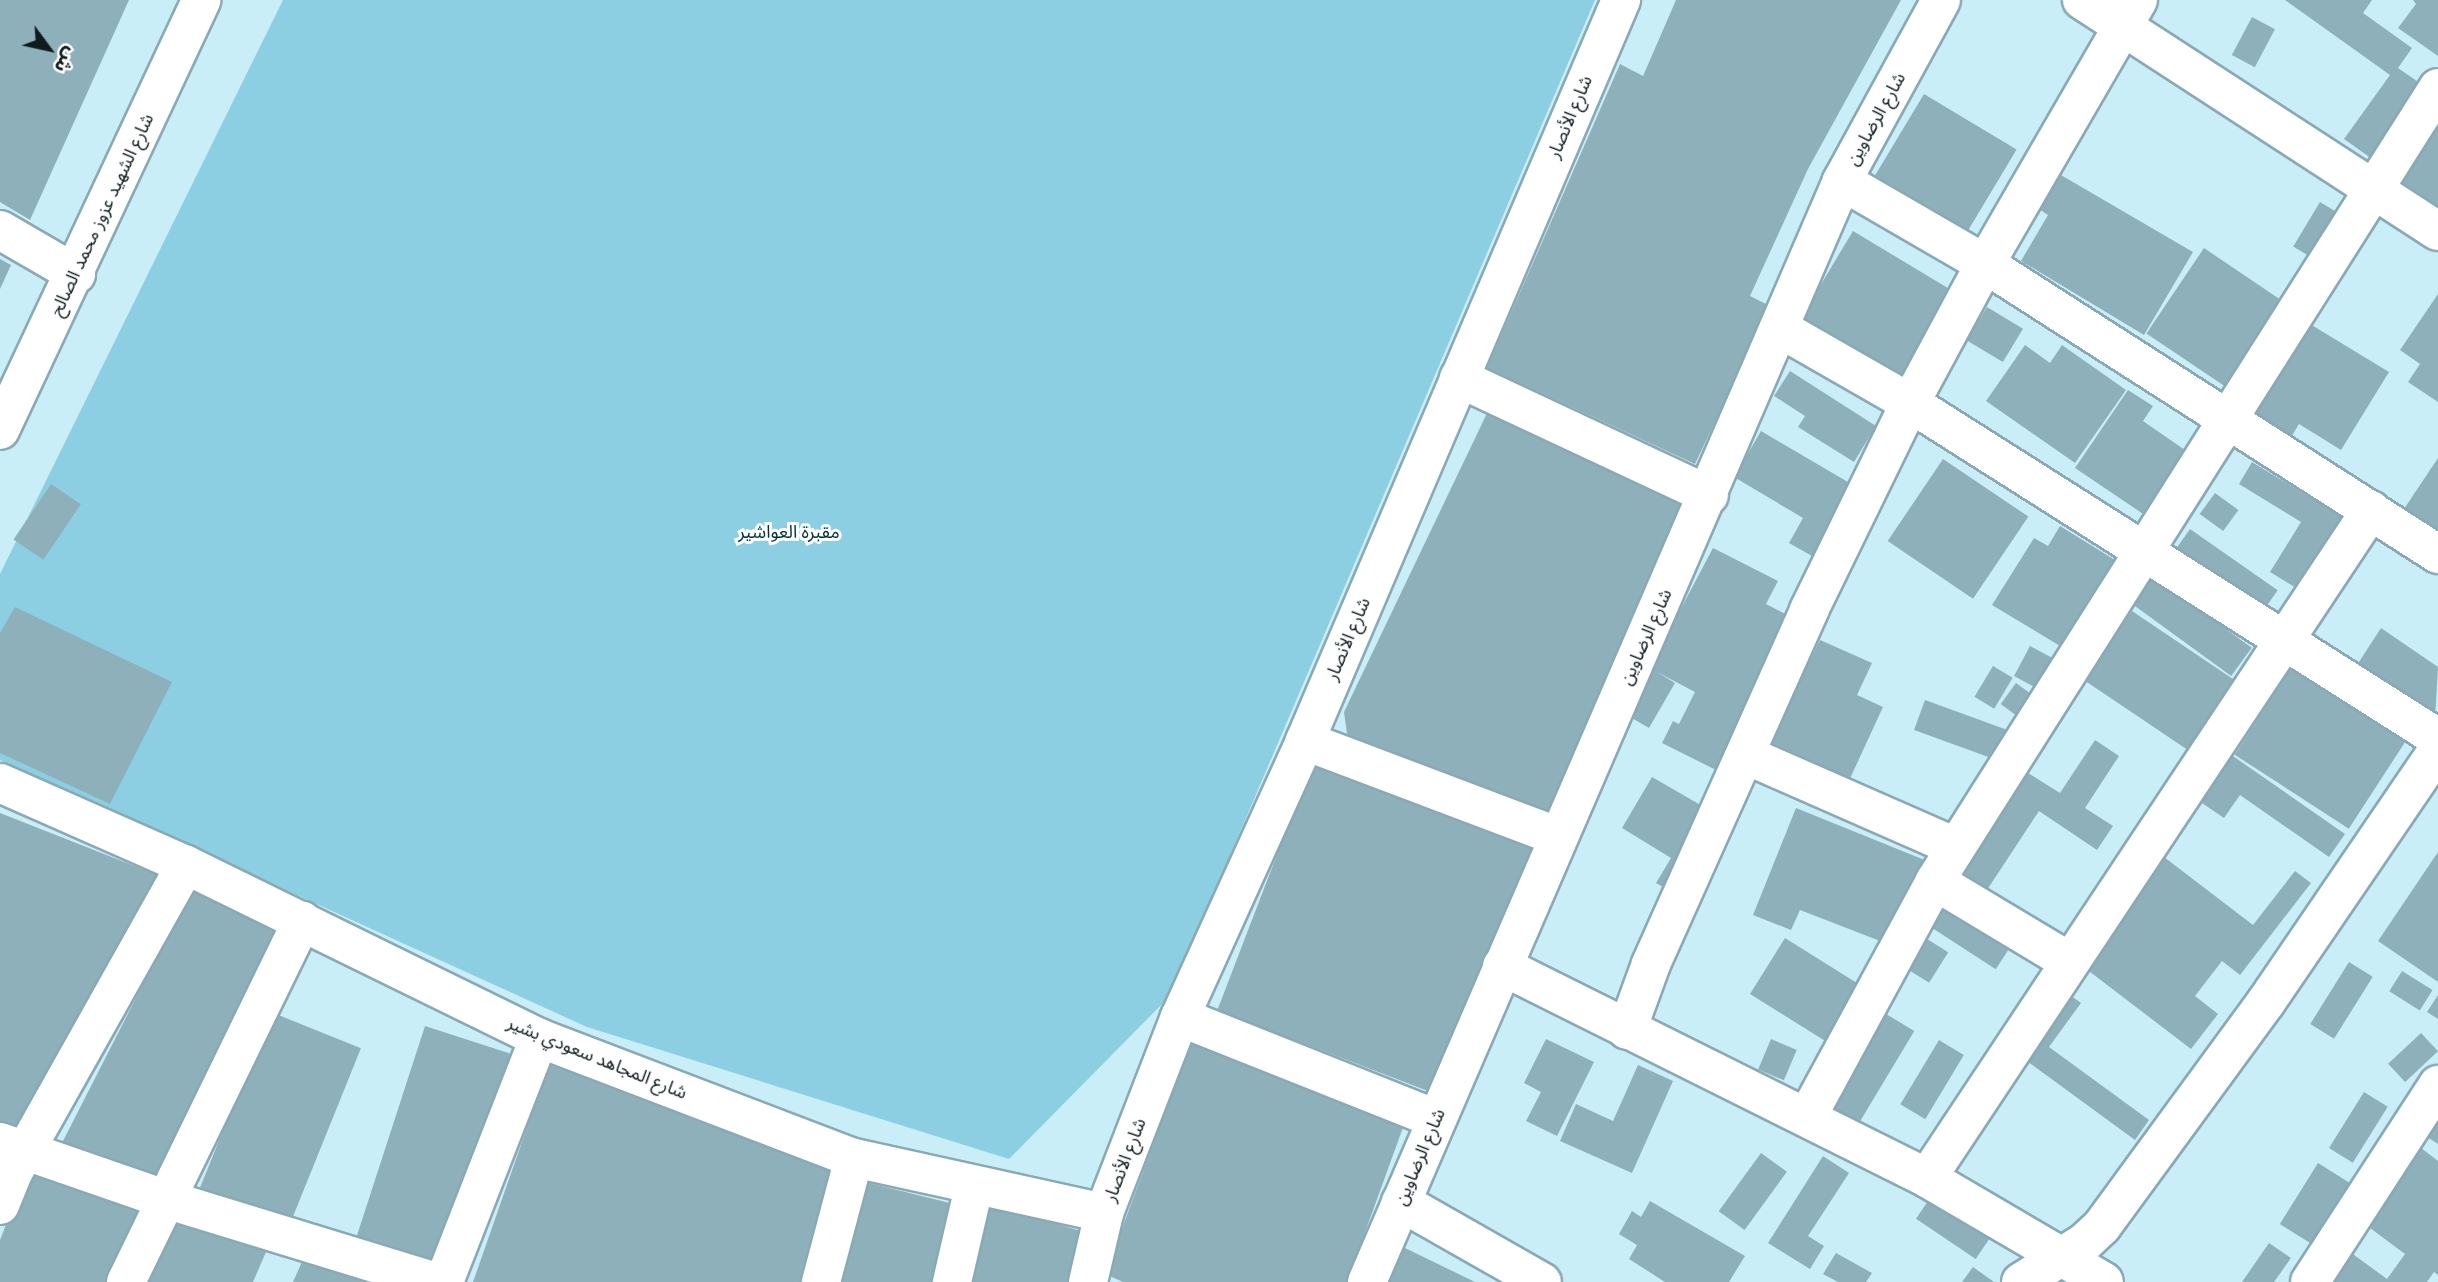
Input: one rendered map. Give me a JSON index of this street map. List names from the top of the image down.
{
  "streets": {
    "street": [
      "شارع الأنصار",
      "شارع الرضاوين",
      "شارع الشهيد عزوز محمد الصالح",
      "شارع المجاهد سعودي بشير"
    ]
  },
  "crossings": [
    ["شارع الأنصار", "شارع المجاهد سعودي بشير"]
  ],
  "parks": ["مقبرة العواشير"],
  "north": "bottom right"
}
